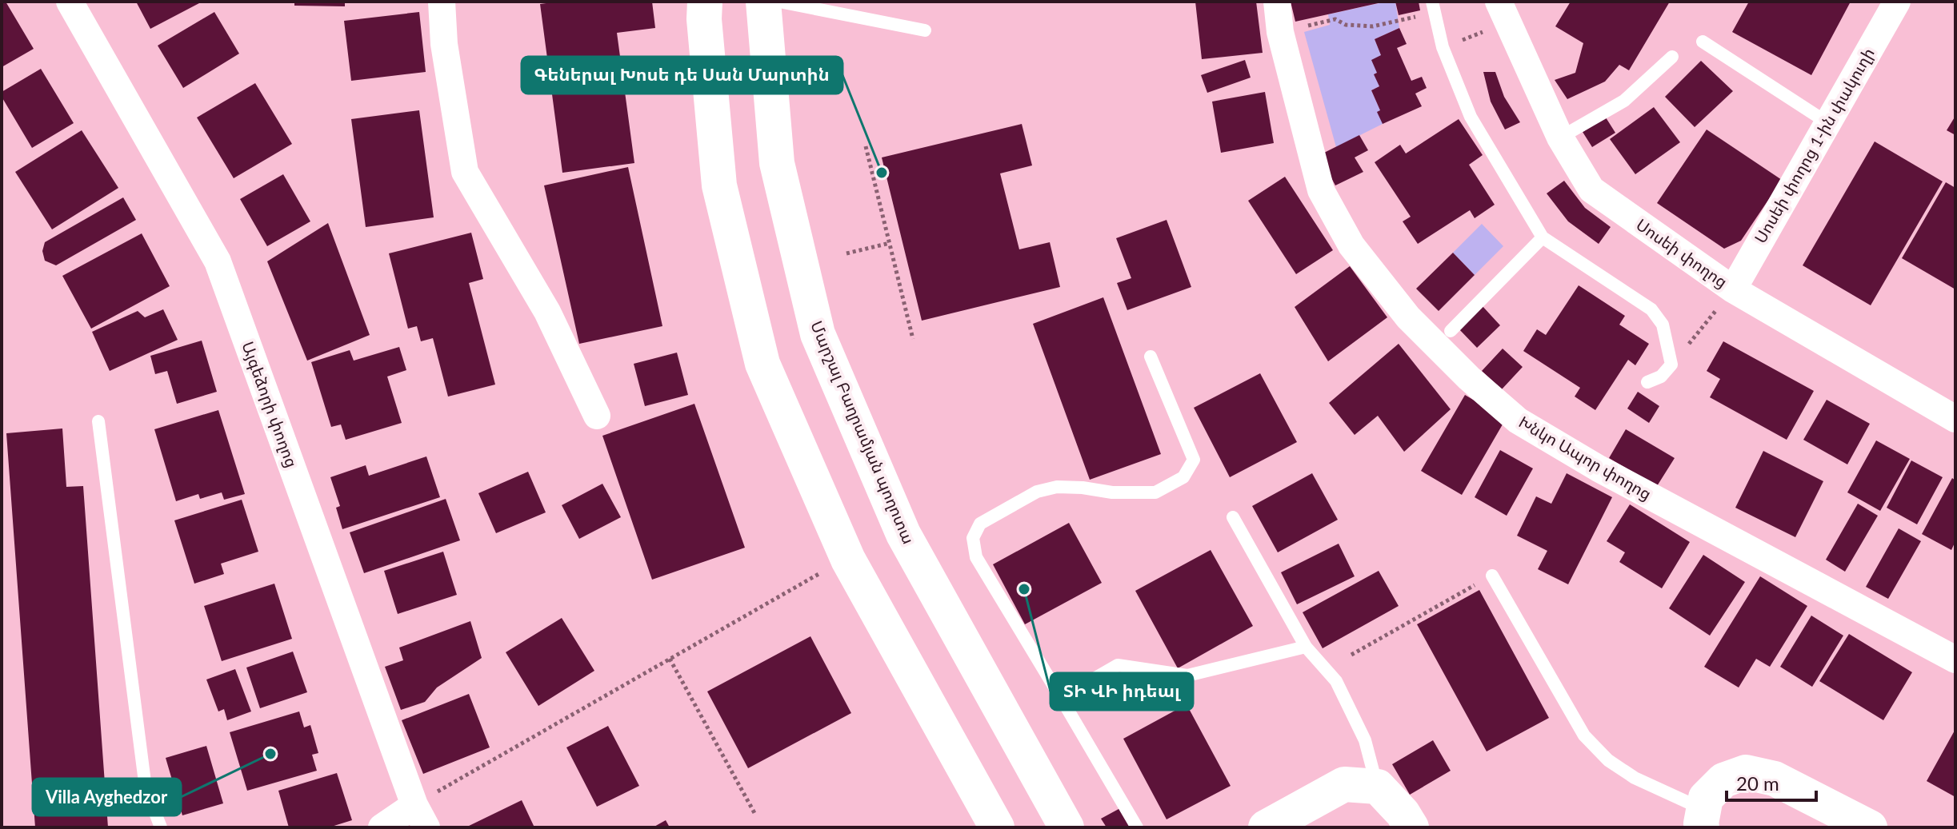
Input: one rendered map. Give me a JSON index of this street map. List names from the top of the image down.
{
  "streets": {
    "main road": ["Մարշալ Բաղրամյան պողոտա"],
    "street": [
      "Սոսեի փողոց 1-ին փակուղի",
      "Սոսեի փողոց",
      "Այգեձորի փողոց",
      "Խնկո Ապոր փողոց"
    ]
  },
  "crossings": [
    ["Սոսեի փողոց 1-ին փակուղի", "Սոսեի փողոց"]
  ],
  "places": ["Գեներալ Խոսե դե Սան Մարտին", "ՏԻ ՎԻ իդեալ", "Villa Ayghedzor"],
  "scale_bar": "20 m"
}
